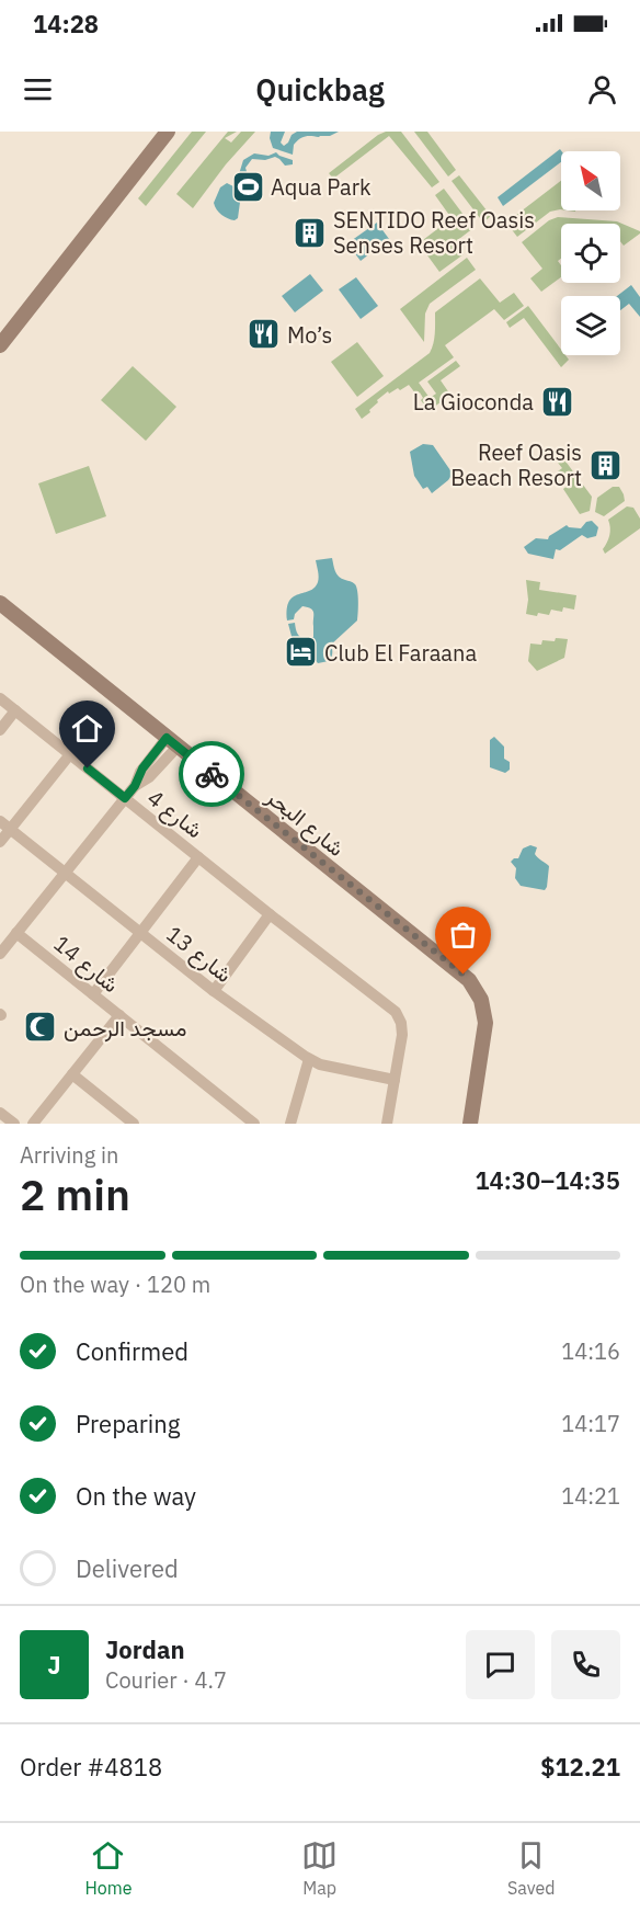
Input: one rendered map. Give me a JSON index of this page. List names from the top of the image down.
{
  "streets": {
    "main road": ["شارع البحر"],
    "street": ["شارع 4", "شارع 13", "شارع 14"]
  },
  "crossings": [
    ["شارع 4", "شارع 13"]
  ],
  "places": {
    "sports": ["Aqua Park"],
    "building": ["SENTIDO Reef Oasis Senses Resort", "Reef Oasis Beach Resort"],
    "restaurant": ["Mo’s", "La Gioconda"],
    "hotel": ["Club El Faraana"],
    "mosque": ["مسجد الرحمن"]
  },
  "north": "top left",
  "page": {
    "status": "14:28",
    "header": "Quickbag",
    "heading": ["2 min", "Arriving in", "14:30–14:35"],
    "panel": [
      "Jordan",
      "Courier · 4.7",
      "Order #4818",
      "$12.21"
    ],
    "bar": "On the way · 120 m",
    "list": [
      ["Confirmed", "14:16"],
      ["Preparing", "14:17"],
      ["On the way", "14:21"],
      "Delivered"
    ],
    "round": "J",
    "tabs": ["Home", "Map", "Saved"]
  }
}
